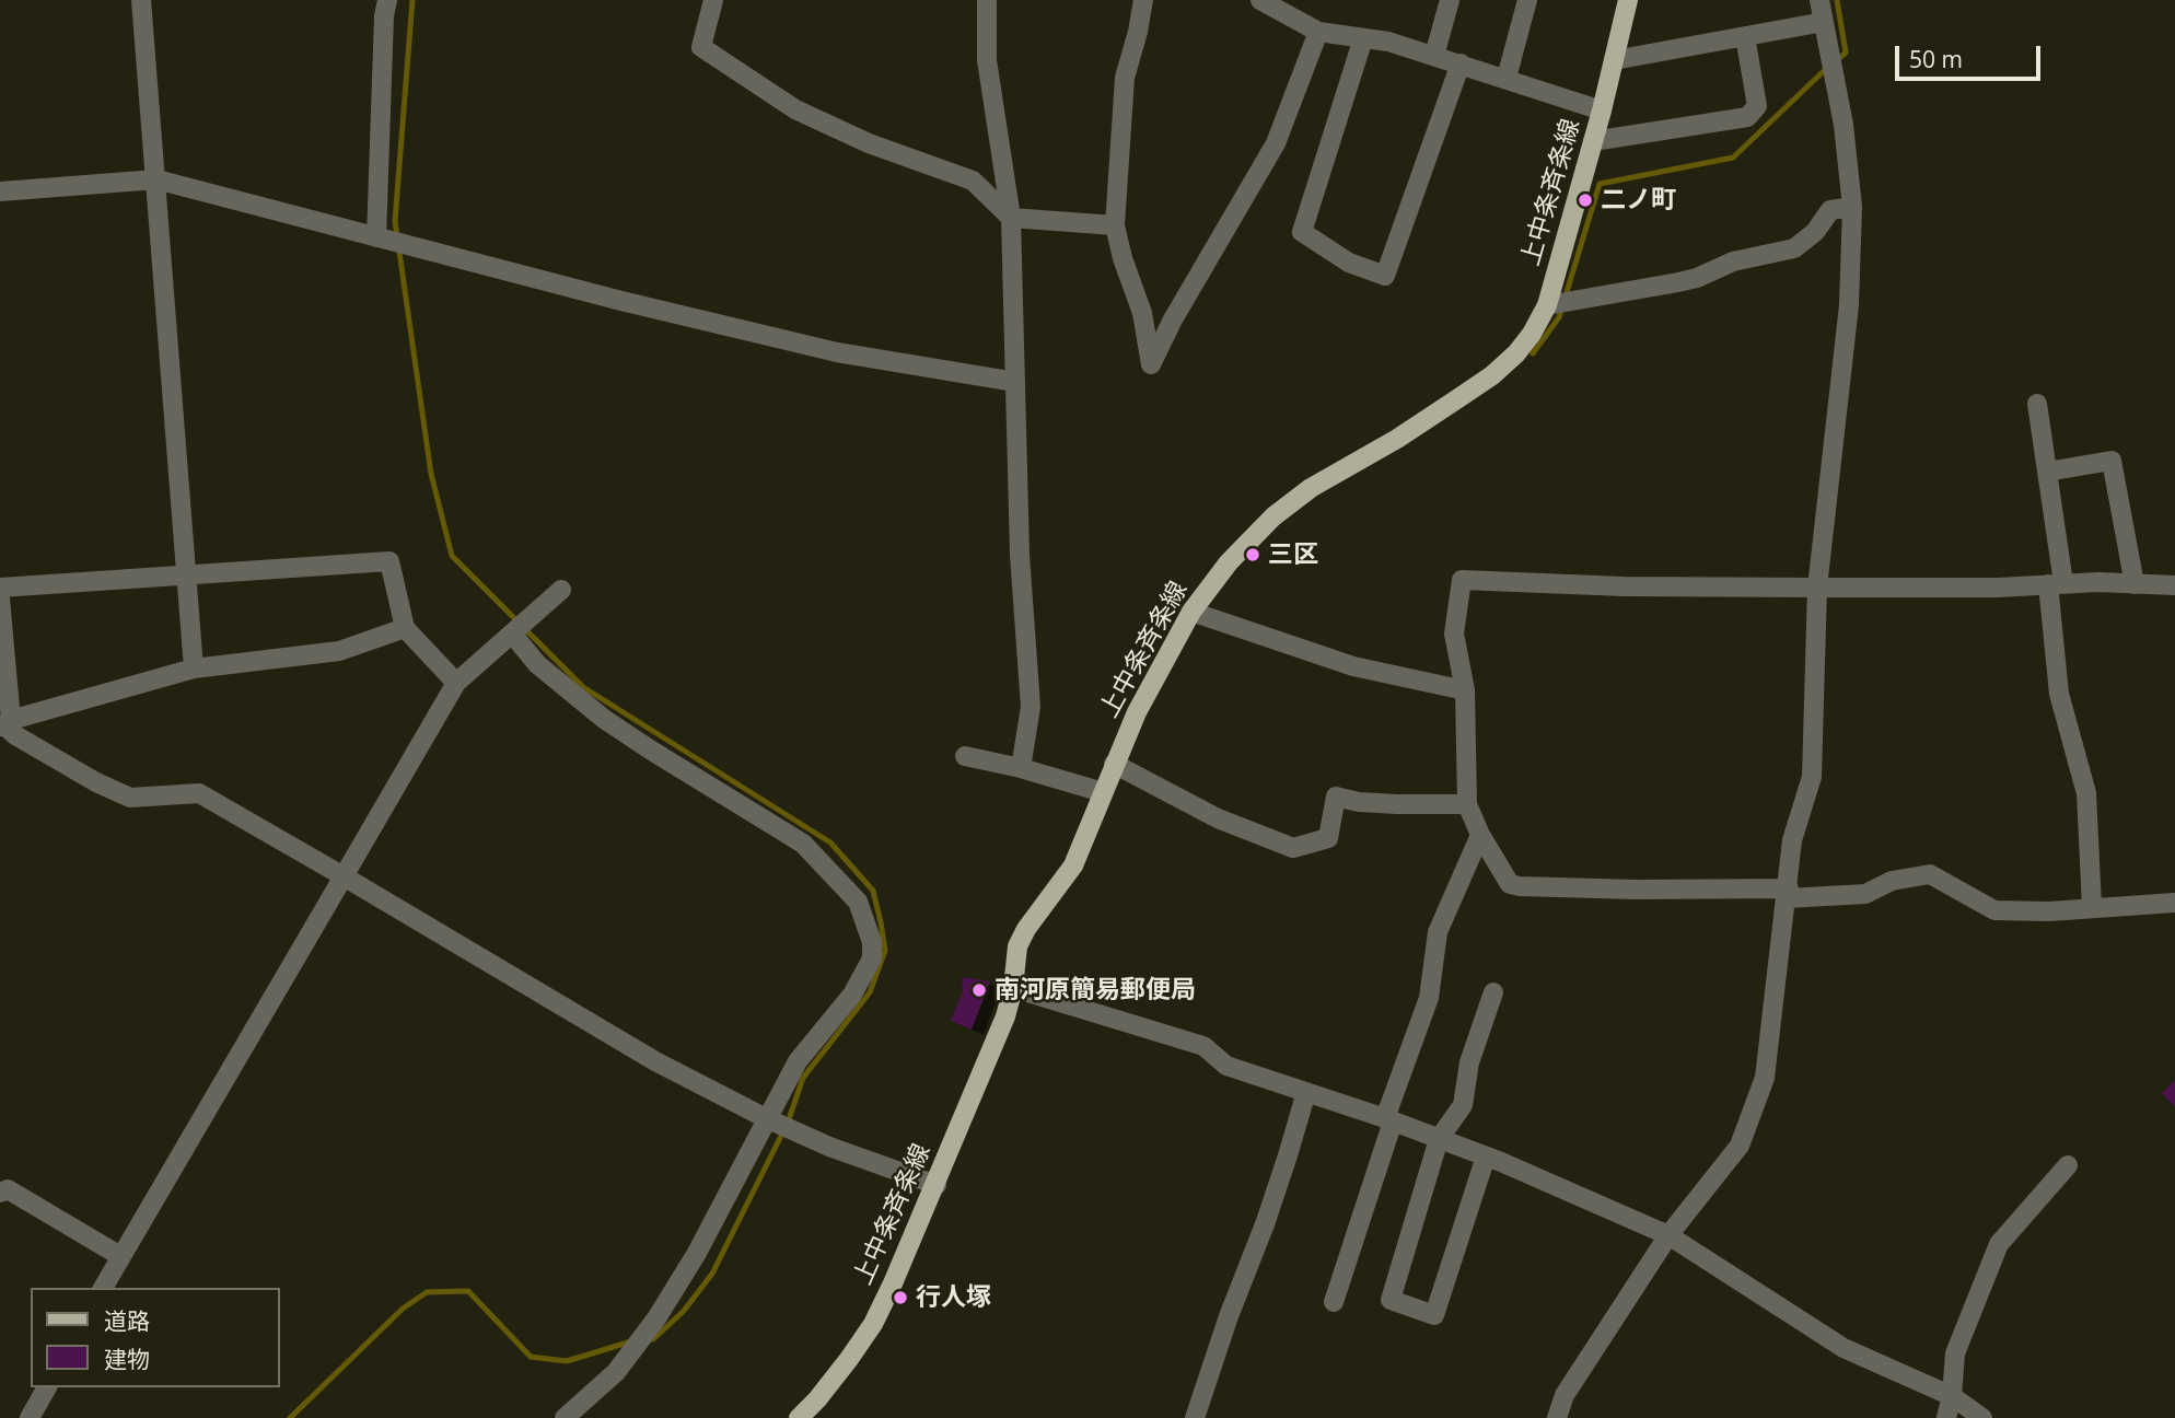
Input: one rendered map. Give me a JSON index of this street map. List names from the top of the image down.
{
  "streets": {
    "main road": ["上中条斉条線"]
  },
  "places": [
    "二ノ町",
    "三区",
    "南河原簡易郵便局",
    "行人塚"
  ],
  "legend": ["道路", "建物"],
  "scale_bar": "50 m"
}
